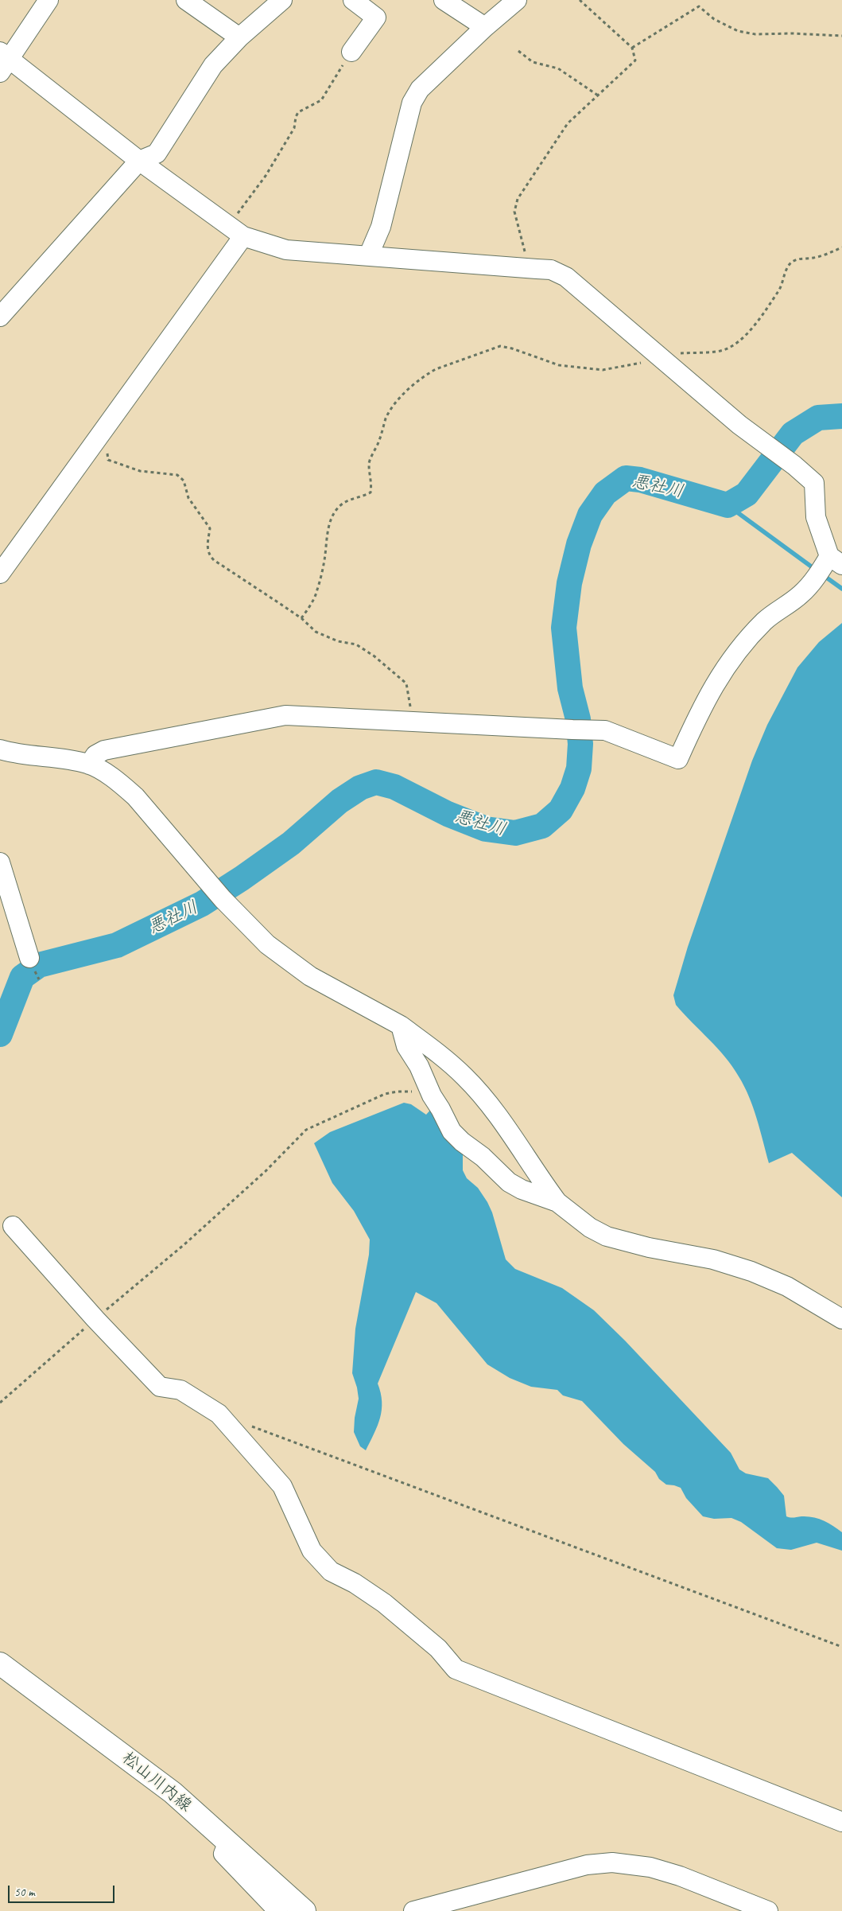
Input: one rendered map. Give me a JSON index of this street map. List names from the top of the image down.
{
  "streets": {
    "main road": ["松山川内線"]
  },
  "water": ["悪社川"],
  "scale_bar": "50 m"
}
